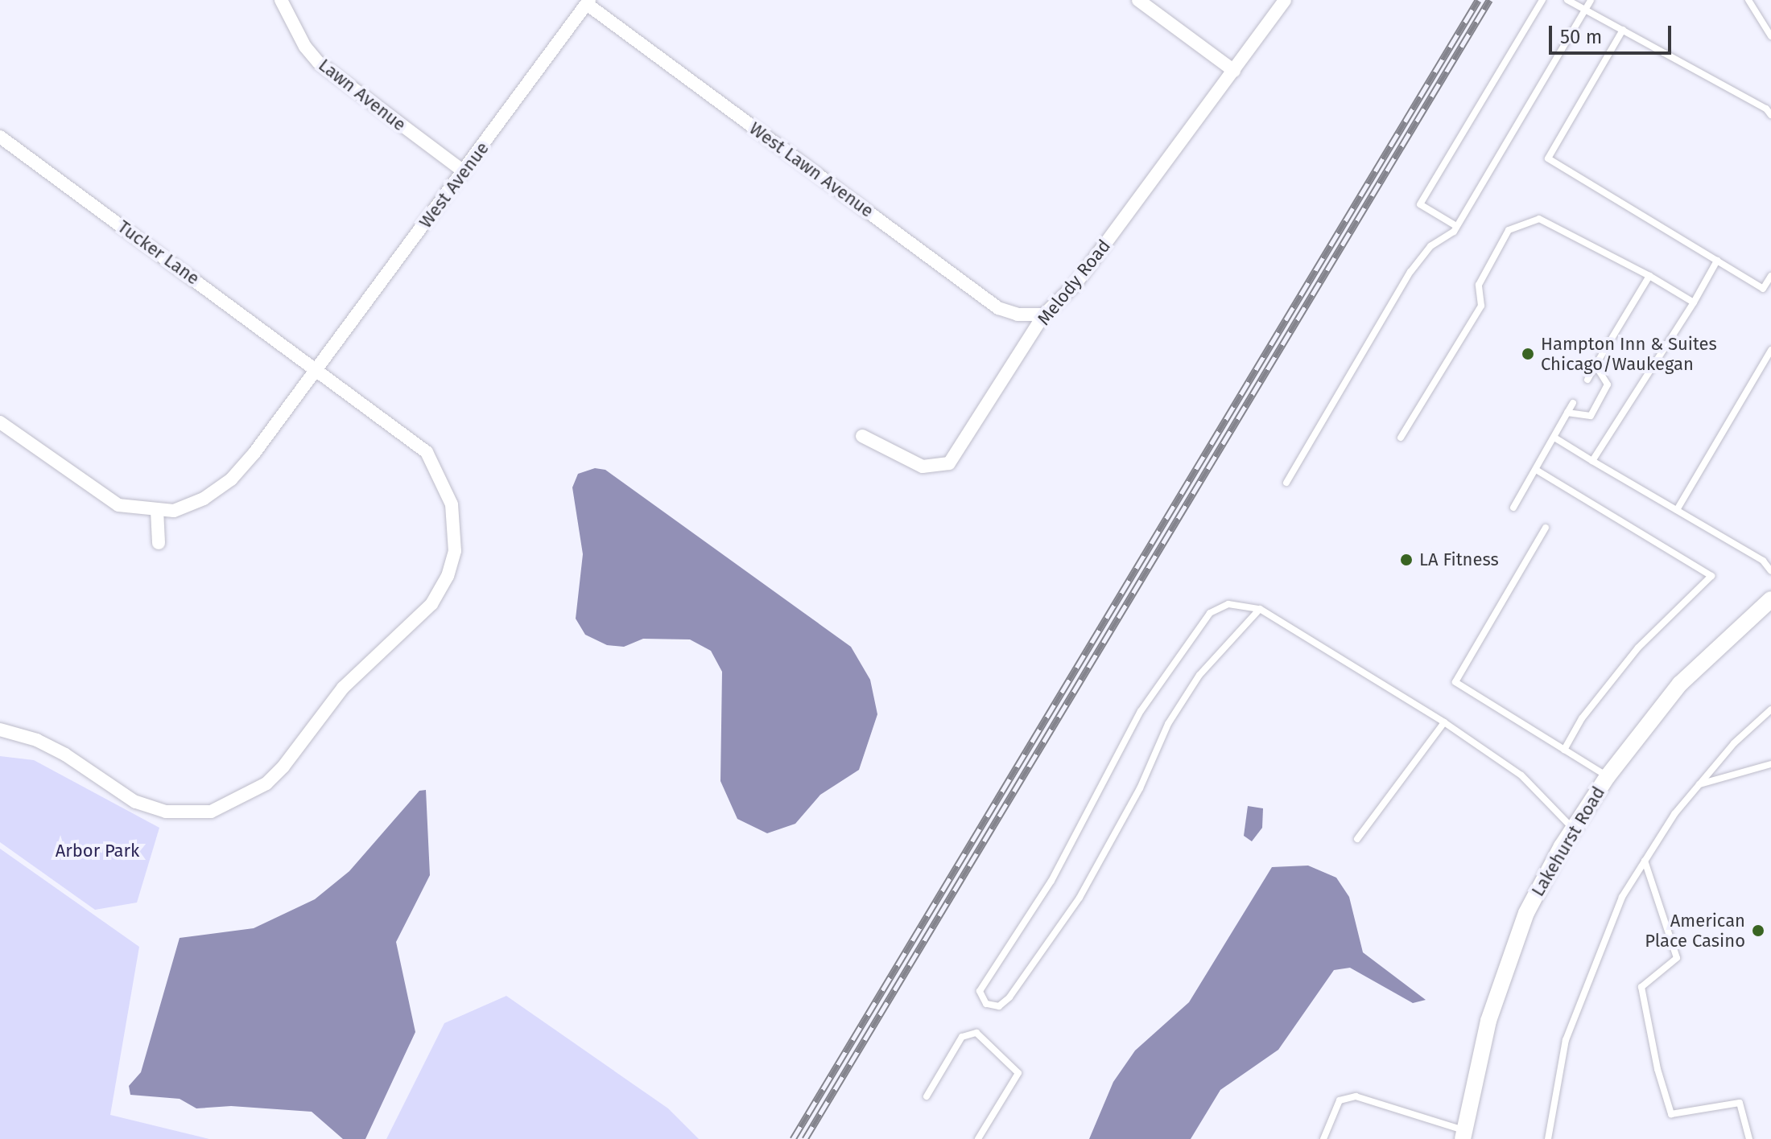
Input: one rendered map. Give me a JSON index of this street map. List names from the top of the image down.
{
  "streets": {
    "street": [
      "Lawn Avenue",
      "West Lawn Avenue",
      "West Avenue",
      "Tucker Lane",
      "Melody Road",
      "Lakehurst Road"
    ]
  },
  "crossings": [
    ["Lawn Avenue", "West Avenue"],
    ["West Lawn Avenue", "West Avenue"],
    ["West Lawn Avenue", "Melody Road"],
    ["West Avenue", "Tucker Lane"]
  ],
  "parks": ["Arbor Park"],
  "places": ["Hampton Inn & Suites Chicago/Waukegan", "LA Fitness", "American Place Casino"],
  "scale_bar": "50 m"
}
